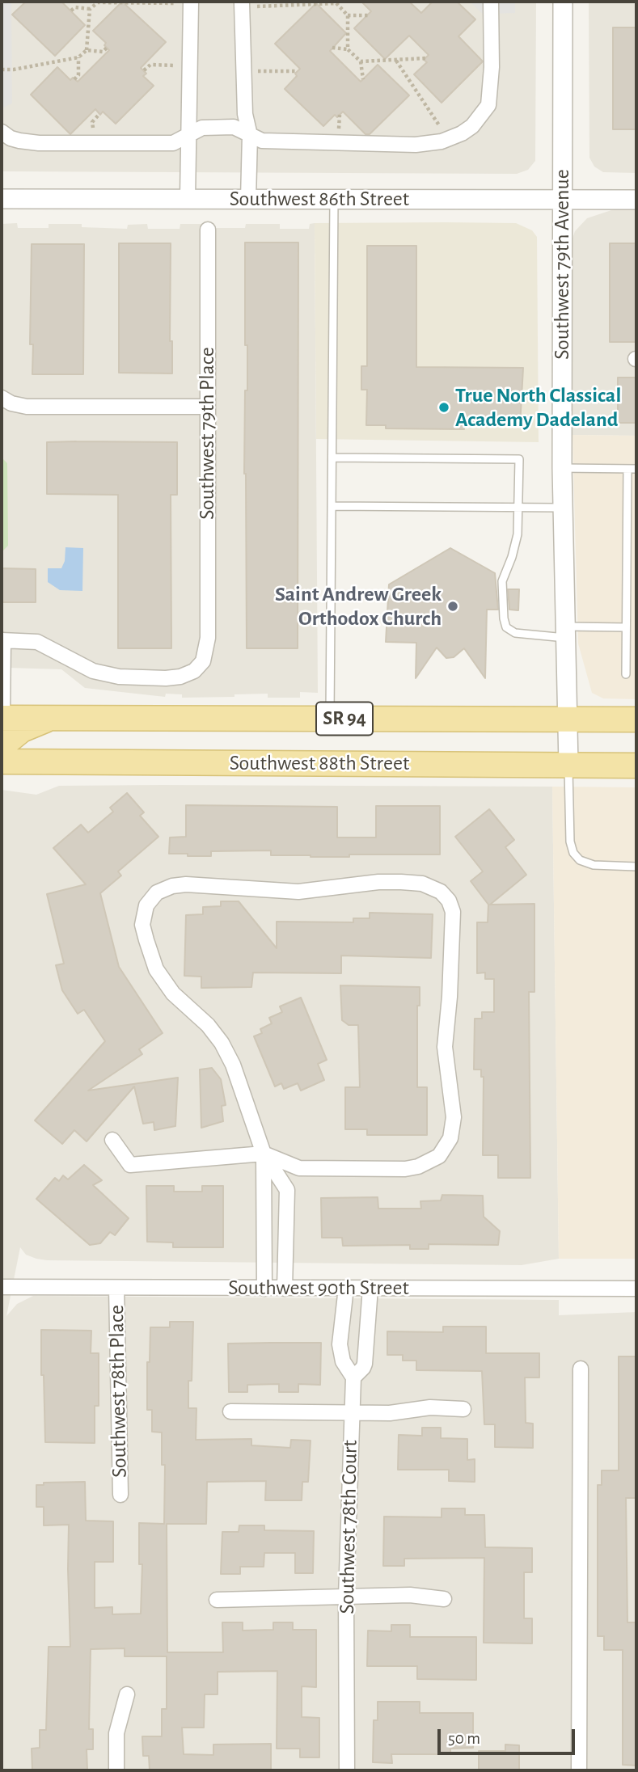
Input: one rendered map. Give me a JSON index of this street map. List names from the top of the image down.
{
  "streets": {
    "main road": ["SR 94", "Southwest 88th Street"],
    "street": [
      "Southwest 86th Street",
      "Southwest 79th Avenue",
      "Southwest 79th Place",
      "Southwest 90th Street",
      "Southwest 78th Place",
      "Southwest 78th Court"
    ]
  },
  "crossings": [
    ["Southwest 86th Street", "Southwest 79th Avenue"],
    ["Southwest 79th Avenue", "Southwest 88th Street"],
    ["Southwest 90th Street", "Southwest 78th Place"],
    ["Southwest 90th Street", "Southwest 78th Court"]
  ],
  "places": ["True North Classical Academy Dadeland", "Saint Andrew Greek Orthodox Church"],
  "scale_bar": "50 m"
}
